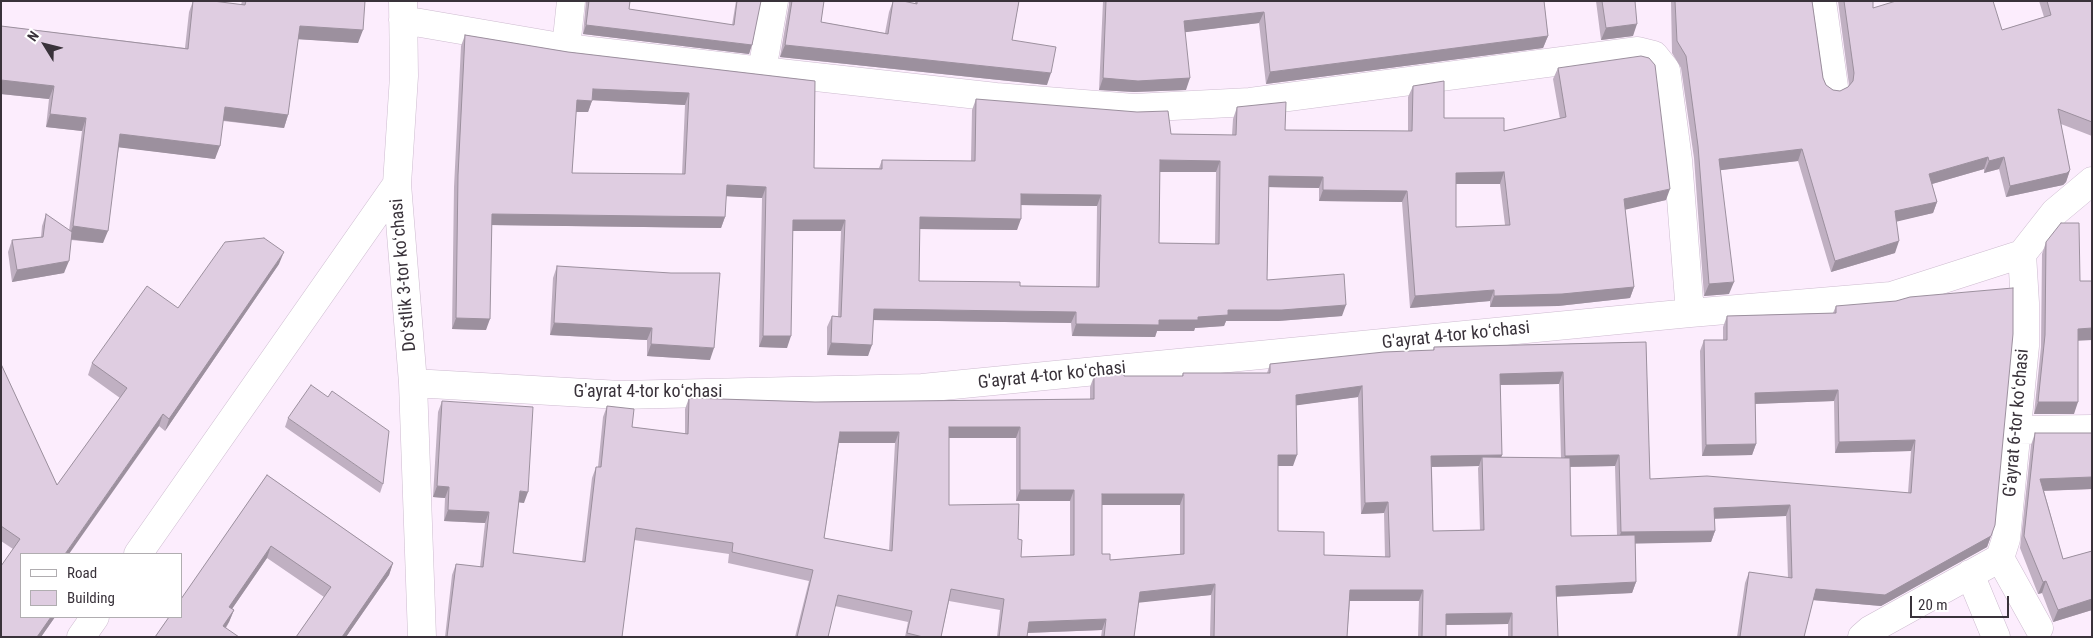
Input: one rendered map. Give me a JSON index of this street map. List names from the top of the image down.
{
  "streets": {
    "street": ["Doʻstlik 3-tor koʻchasi", "G'ayrat 4-tor koʻchasi", "G'ayrat 6-tor koʻchasi"]
  },
  "crossings": [
    ["Doʻstlik 3-tor koʻchasi", "G'ayrat 4-tor koʻchasi"],
    ["G'ayrat 4-tor koʻchasi", "G'ayrat 6-tor koʻchasi"]
  ],
  "legend": ["Road", "Building"],
  "scale_bar": "20 m",
  "north": "top left"
}
